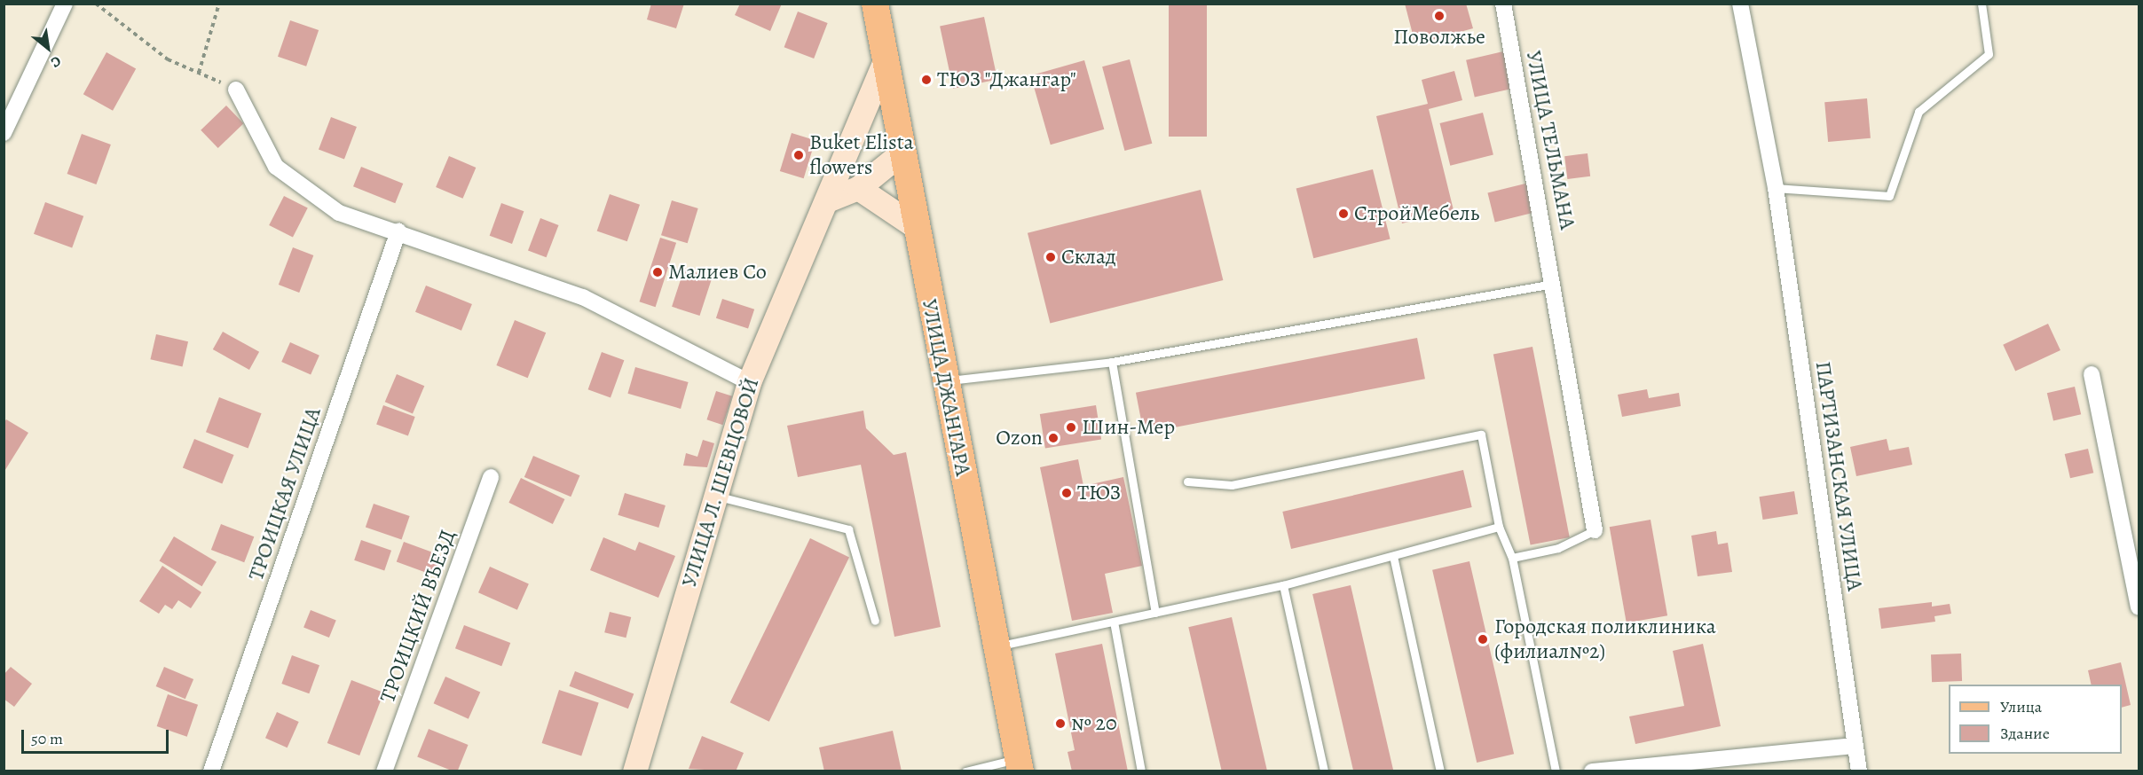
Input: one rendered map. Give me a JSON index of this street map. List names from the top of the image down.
{
  "streets": {
    "main road": ["УЛИЦА ДЖАНГАРА"],
    "street": [
      "УЛИЦА ТЕЛЬМАНА",
      "ПАРТИЗАНСКАЯ УЛИЦА",
      "УЛИЦА Л. ШЕВЦОВОЙ",
      "ТРОИЦКАЯ УЛИЦА",
      "ТРОИЦКИЙ ВЪЕЗД"
    ]
  },
  "crossings": [
    ["УЛИЦА ДЖАНГАРА", "УЛИЦА Л. ШЕВЦОВОЙ"]
  ],
  "places": [
    "Поволжье",
    "ТЮЗ \"Джангар\"",
    "Buket Elista flowers",
    "СтройМебель",
    "Склад",
    "Малиев Со",
    "Шин-Мер",
    "Ozon",
    "ТЮЗ",
    "Городская поликлиника (филиал№2)",
    "№ 20"
  ],
  "legend": ["Улица", "Здание"],
  "scale_bar": "50 m",
  "north": "bottom right"
}
